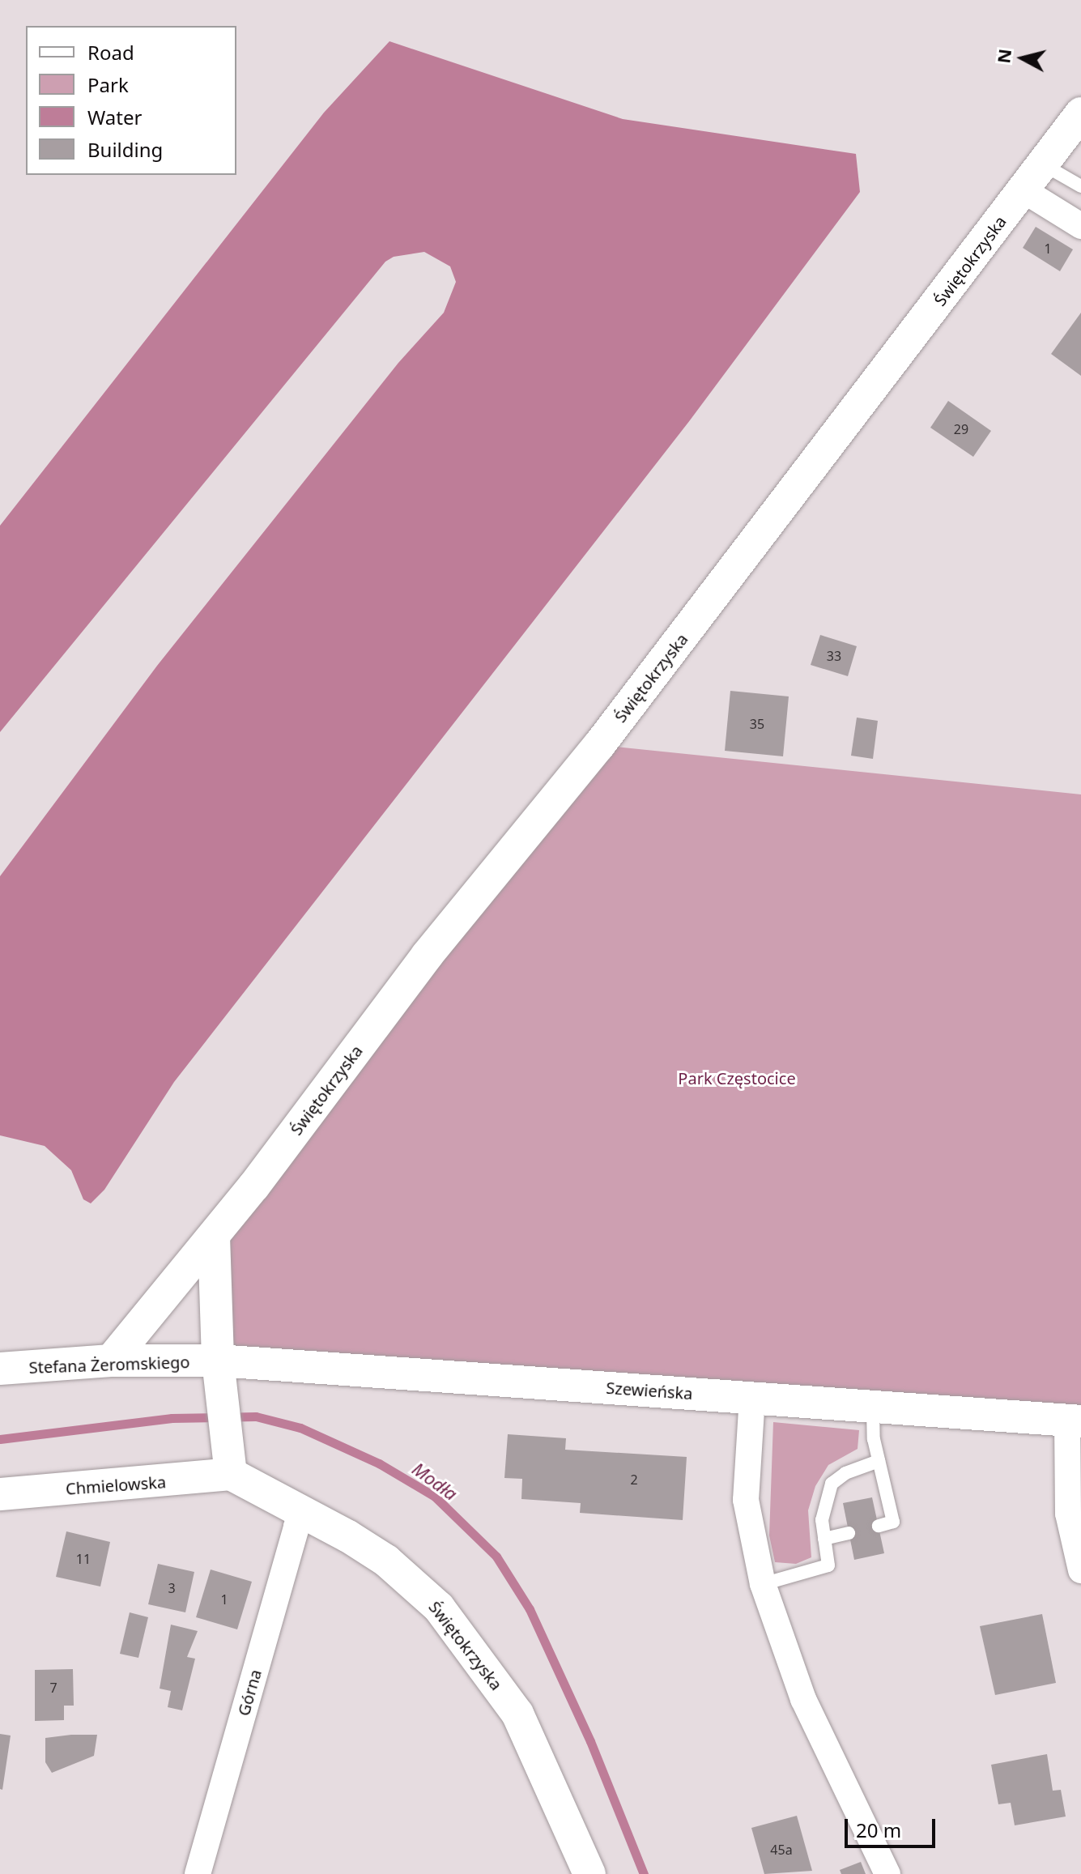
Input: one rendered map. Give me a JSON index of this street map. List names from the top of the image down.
{
  "streets": {
    "street": [
      "Świętokrzyska",
      "Stefana Żeromskiego",
      "Szewieńska",
      "Chmielowska",
      "Górna"
    ]
  },
  "crossings": [
    ["Świętokrzyska", "Stefana Żeromskiego"],
    ["Świętokrzyska", "Chmielowska"],
    ["Świętokrzyska", "Górna"],
    ["Stefana Żeromskiego", "Szewieńska"]
  ],
  "water": ["Modła"],
  "parks": ["Park Częstocice"],
  "house_numbers": [
    "1",
    "29",
    "33",
    "35",
    "2",
    "11",
    "3",
    "1",
    "7",
    "45a"
  ],
  "legend": [
    "Road",
    "Park",
    "Water",
    "Building"
  ],
  "scale_bar": "20 m",
  "north": "left"
}
